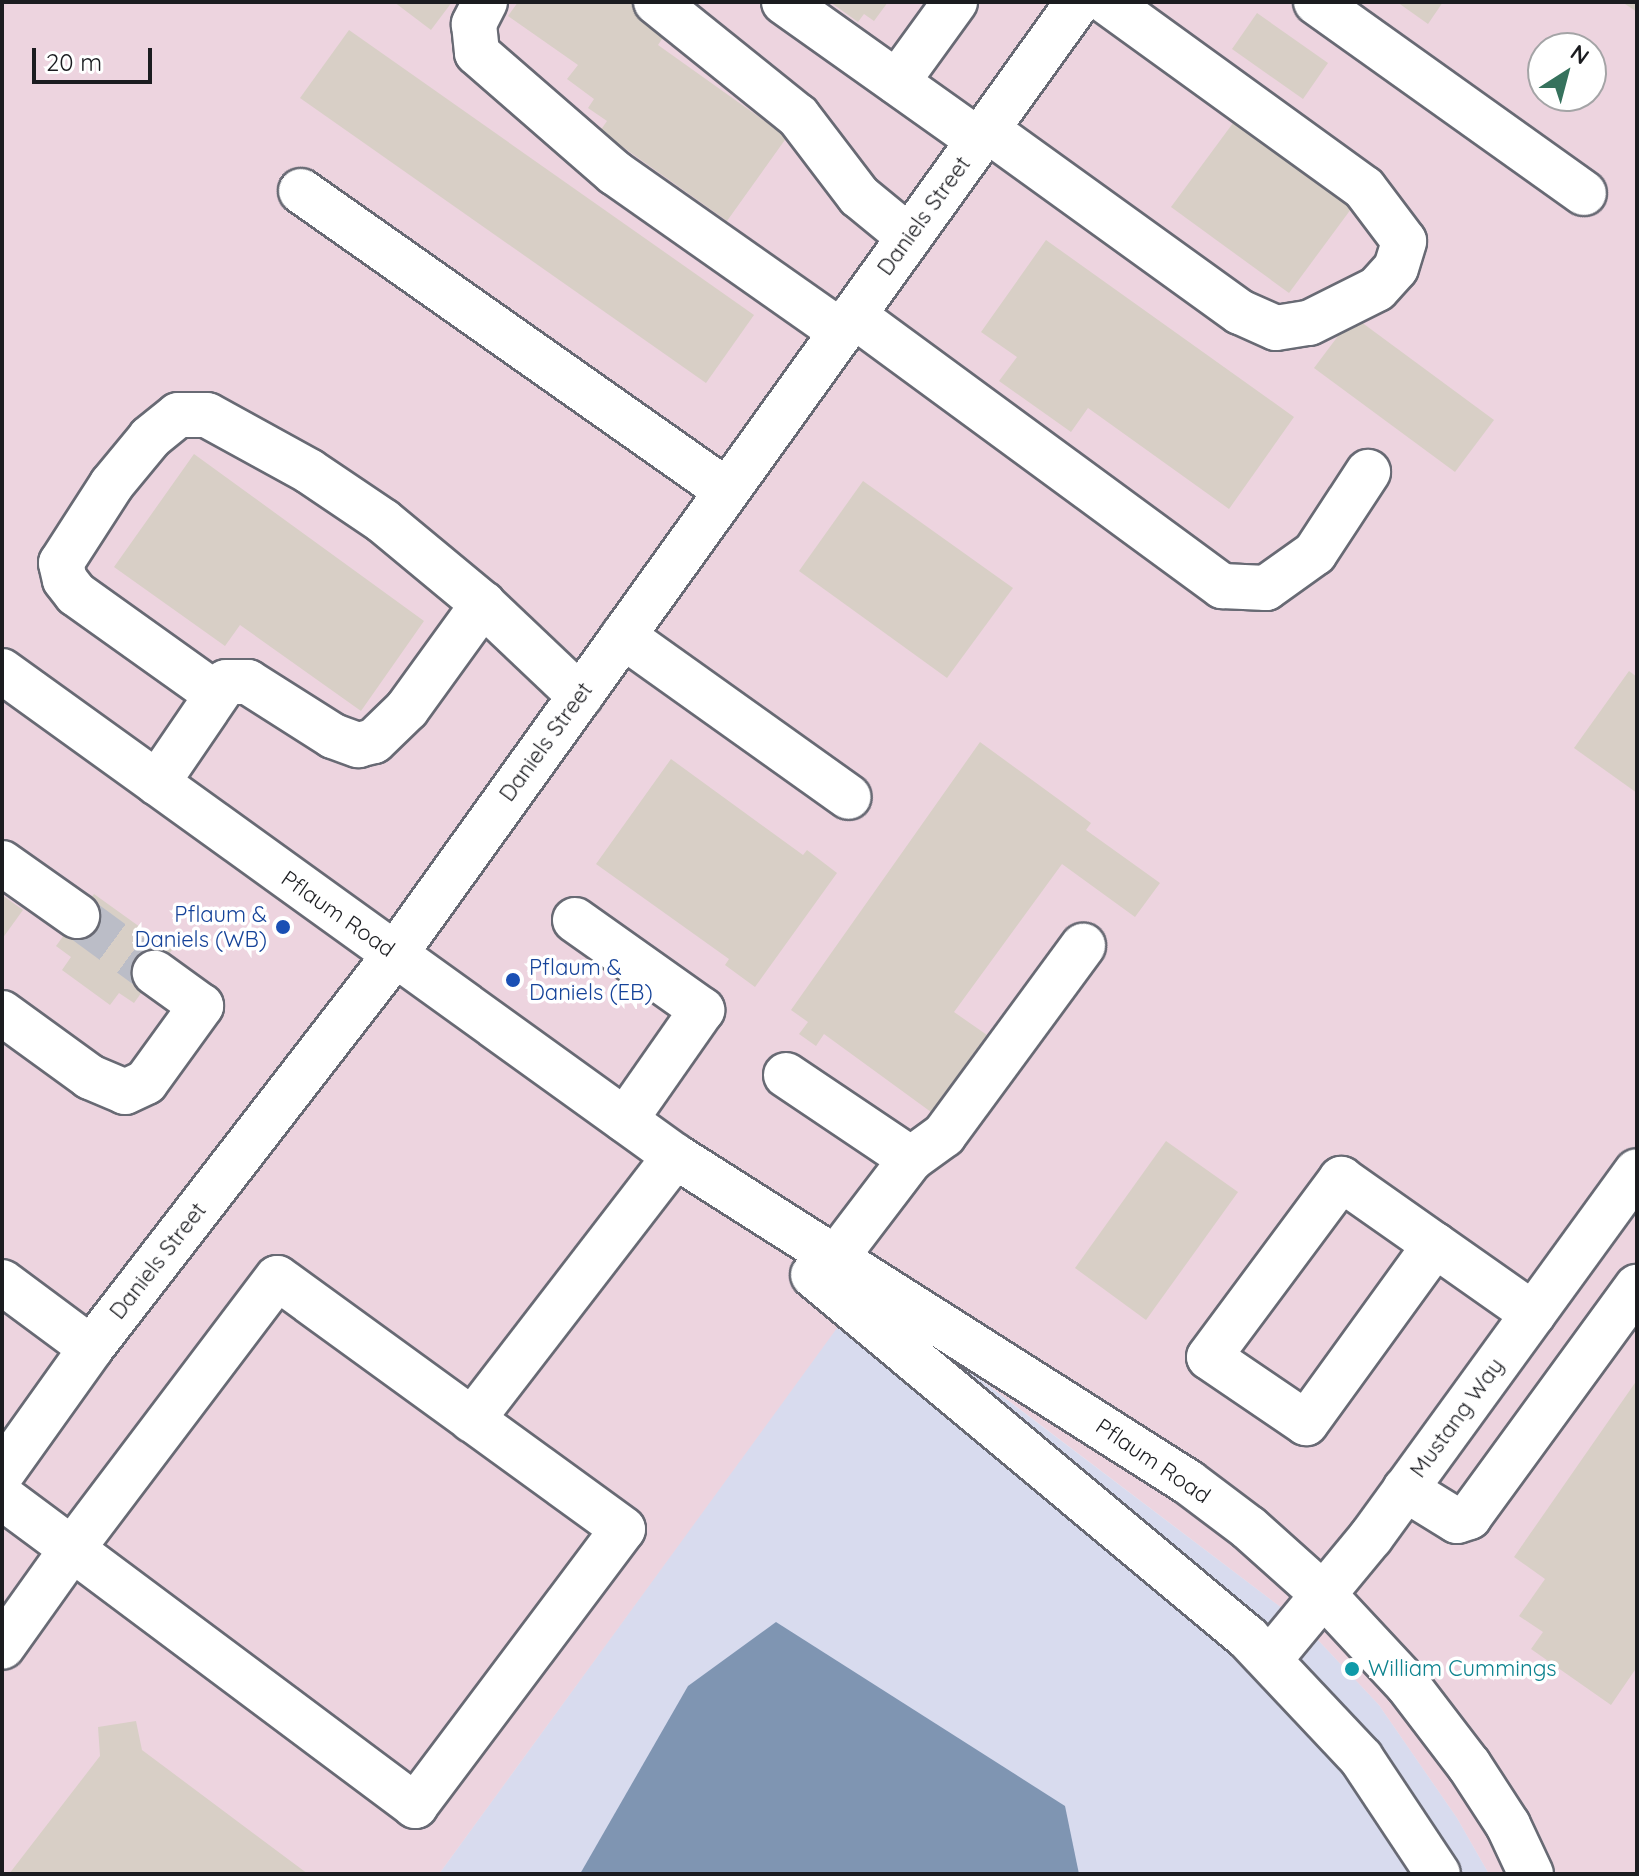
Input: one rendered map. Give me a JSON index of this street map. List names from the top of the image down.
{
  "streets": {
    "street": ["Daniels Street", "Pflaum Road", "Mustang Way"]
  },
  "crossings": [
    ["Daniels Street", "Pflaum Road"],
    ["Pflaum Road", "Mustang Way"]
  ],
  "places": ["Pflaum & Daniels (WB)", "Pflaum & Daniels (EB)", "William Cummings"],
  "scale_bar": "20 m",
  "north": "top right"
}
